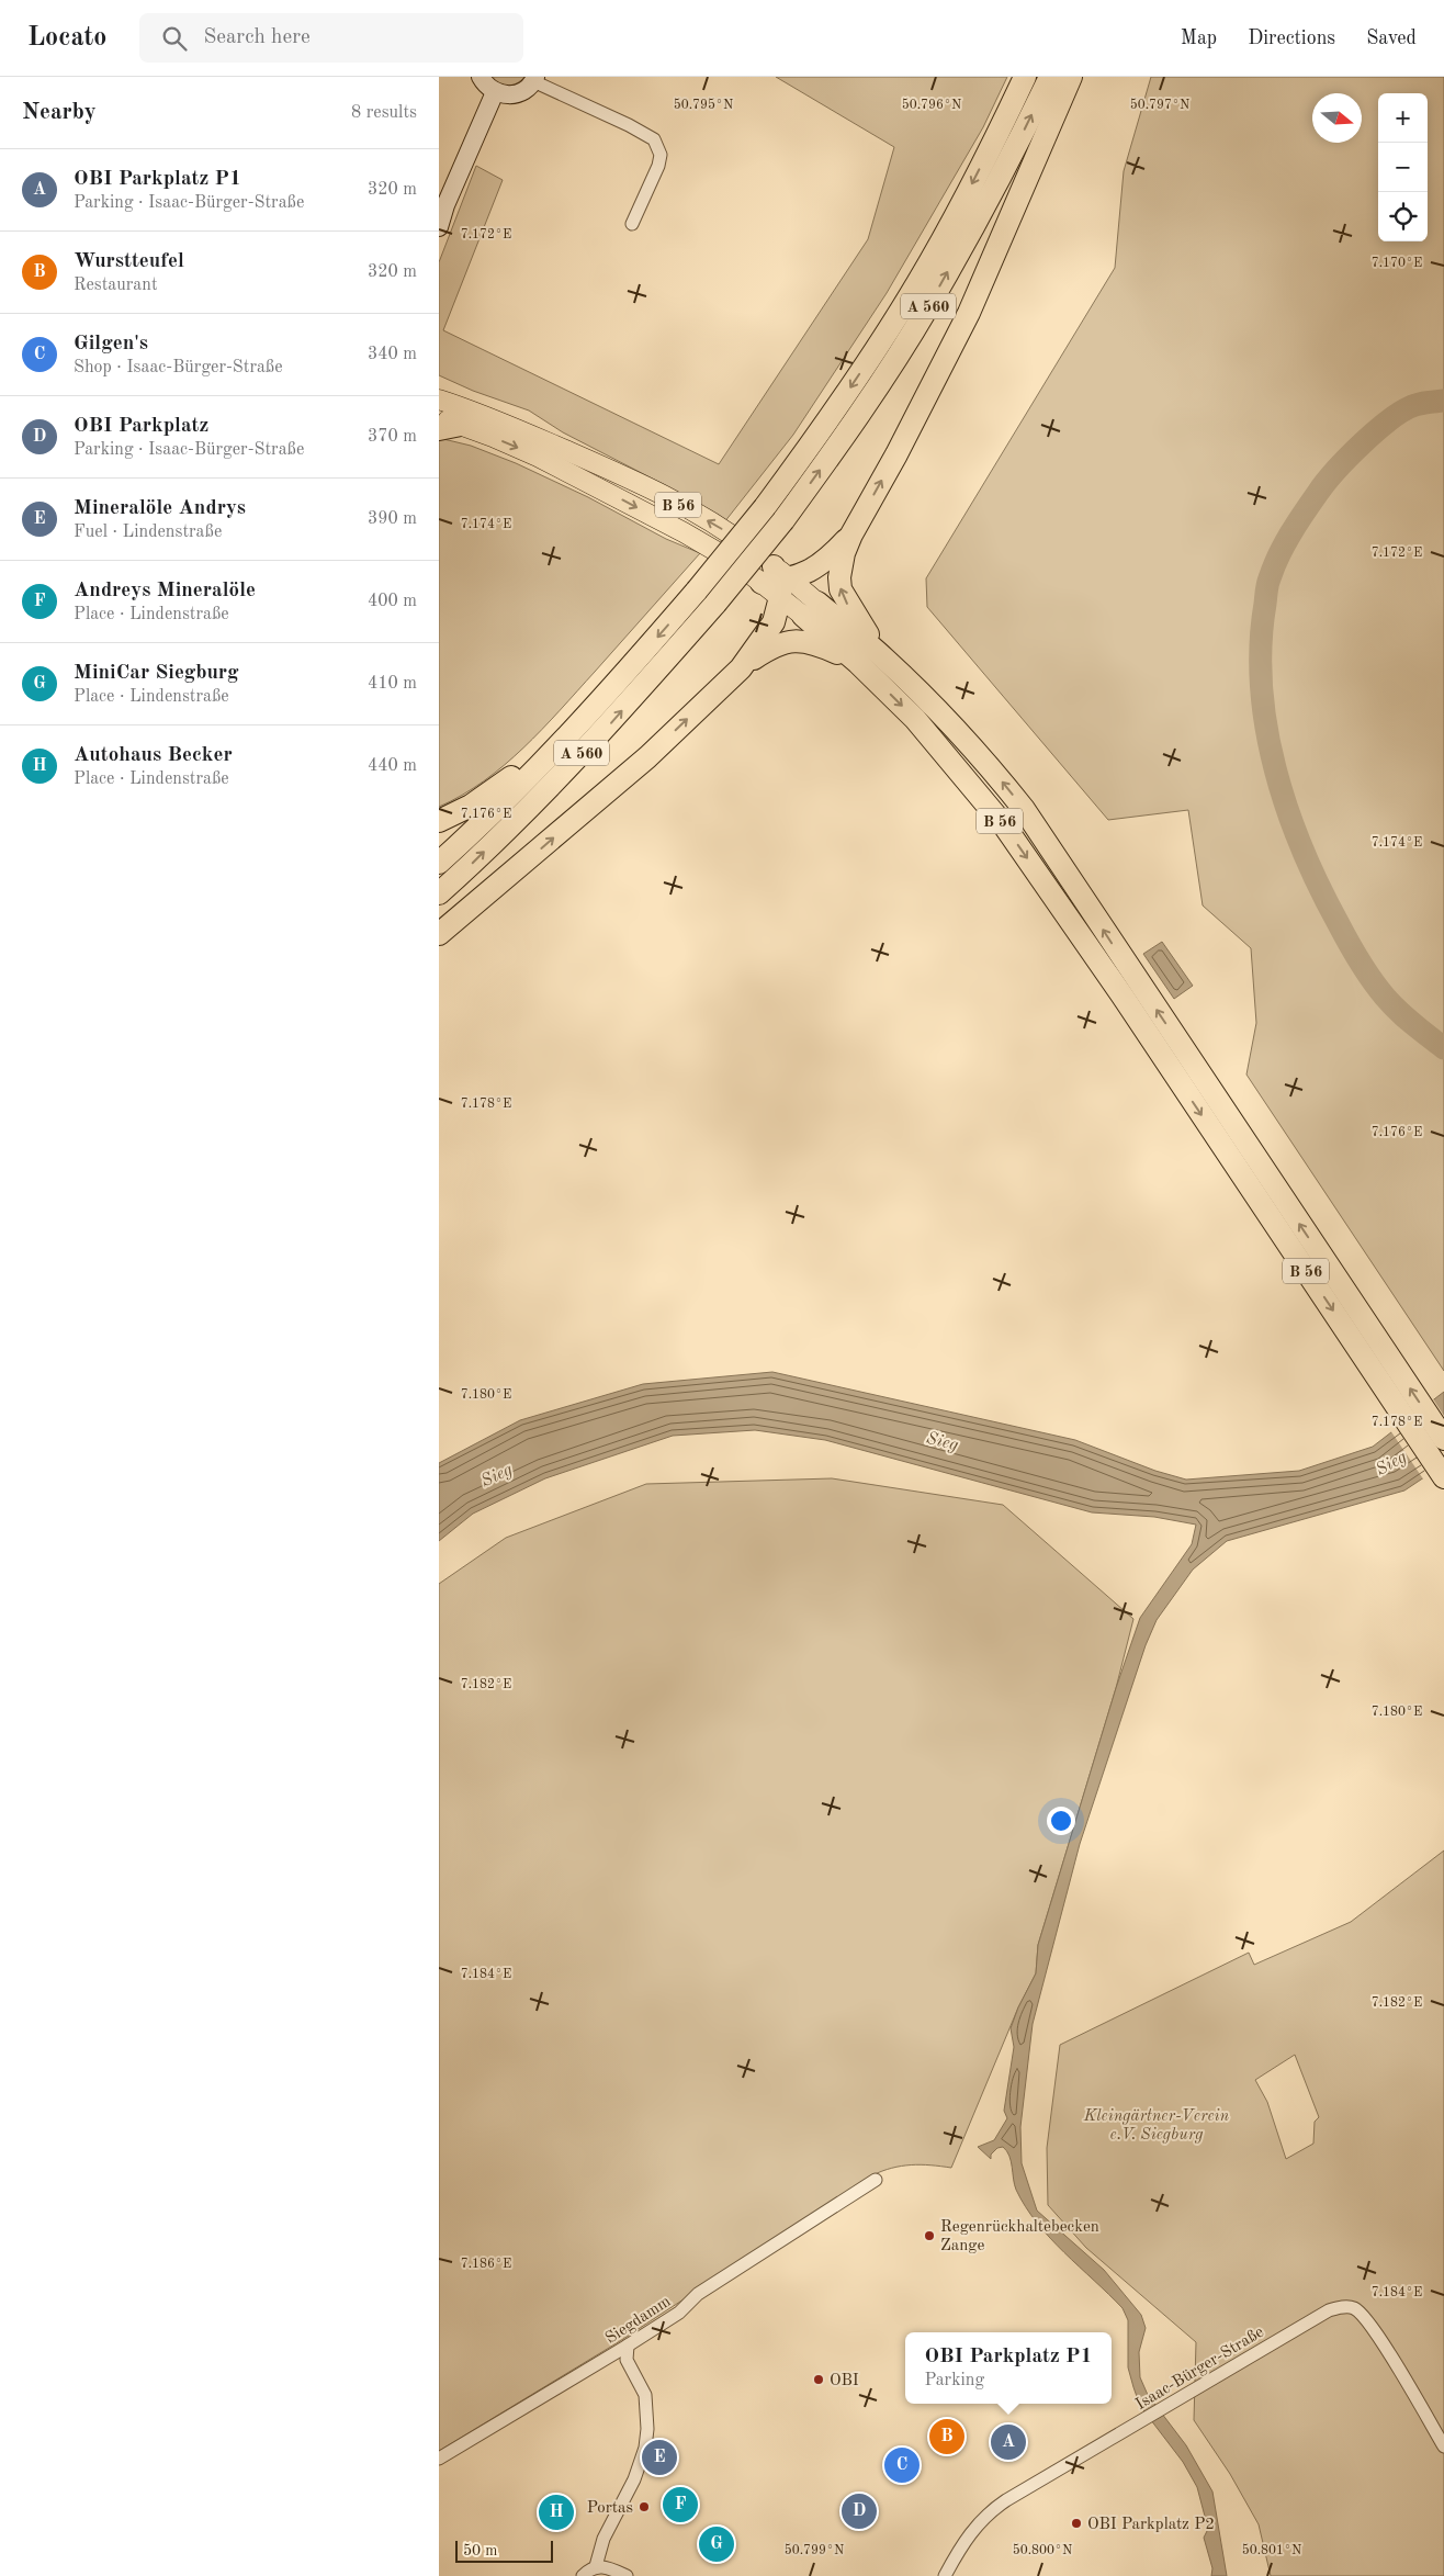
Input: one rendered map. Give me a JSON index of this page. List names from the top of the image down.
{
  "streets": {
    "highway": ["A 560", "B 56"],
    "street": ["Siegdamm", "Isaac-Bürger-Straße"]
  },
  "water": ["Sieg"],
  "parks": ["Kleingärtner-Verein e.V. Siegburg"],
  "places": [
    "Regenrückhaltebecken Zange",
    "OBI",
    "Portas",
    "OBI Parkplatz P2"
  ],
  "scale_bar": "50 m",
  "north": "right",
  "page": {
    "header": "Locato",
    "search": "Search here",
    "nav": ["Map", "Directions", "Saved"],
    "heading": ["Nearby", "8 results"],
    "map_buttons": ["+", "−"],
    "list": [
      {
        "mark": "A",
        "name": "OBI Parkplatz P1",
        "note": "Parking · Isaac-Bürger-Straße",
        "value": "320 m"
      },
      {
        "mark": "B",
        "name": "Wurstteufel",
        "note": "Restaurant",
        "value": "320 m"
      },
      {
        "mark": "C",
        "name": "Gilgen's",
        "note": "Shop · Isaac-Bürger-Straße",
        "value": "340 m"
      },
      {
        "mark": "D",
        "name": "OBI Parkplatz",
        "note": "Parking · Isaac-Bürger-Straße",
        "value": "370 m"
      },
      {
        "mark": "E",
        "name": "Mineralöle Andrys",
        "note": "Fuel · Lindenstraße",
        "value": "390 m"
      },
      {
        "mark": "F",
        "name": "Andreys Mineralöle",
        "note": "Place · Lindenstraße",
        "value": "400 m"
      },
      {
        "mark": "G",
        "name": "MiniCar Siegburg",
        "note": "Place · Lindenstraße",
        "value": "410 m"
      },
      {
        "mark": "H",
        "name": "Autohaus Becker",
        "note": "Place · Lindenstraße",
        "value": "440 m"
      }
    ],
    "popup": ["OBI Parkplatz P1", "Parking"],
    "pins": [
      "B",
      "A",
      "E",
      "C",
      "F",
      "D",
      "H",
      "G"
    ],
    "scale": "50 m"
  },
  "coordinates": [
    "50.795°N",
    "50.796°N",
    "50.797°N",
    "7.172°E",
    "7.170°E",
    "7.174°E",
    "7.176°E",
    "7.178°E",
    "7.180°E",
    "7.182°E",
    "7.184°E",
    "7.186°E",
    "50.799°N",
    "50.800°N",
    "50.801°N"
  ]
}
